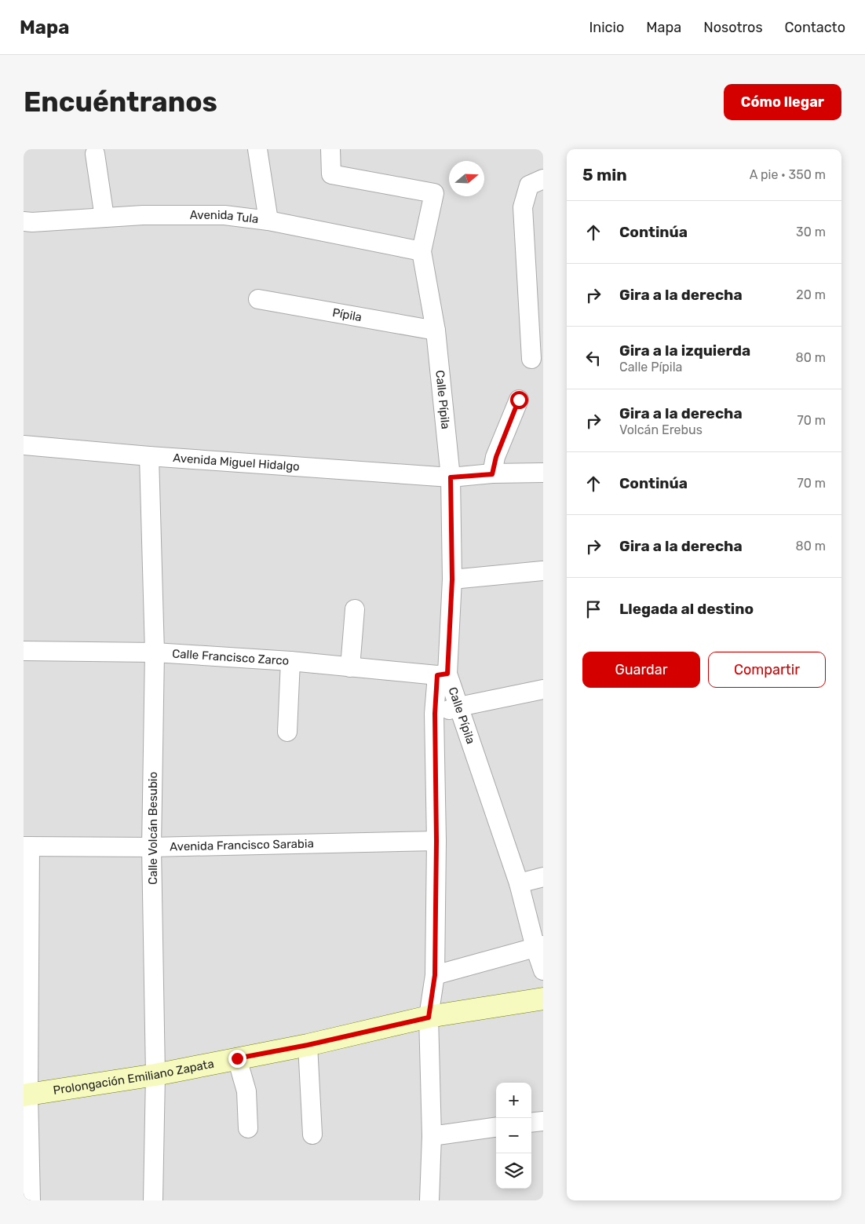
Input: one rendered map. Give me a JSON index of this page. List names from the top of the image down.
{
  "streets": {
    "street": [
      "Avenida Tula",
      "Pípila",
      "Calle Pípila",
      "Avenida Miguel Hidalgo",
      "Calle Francisco Zarco",
      "Calle Volcán Besubio",
      "Avenida Francisco Sarabia",
      "Prolongación Emiliano Zapata"
    ]
  },
  "crossings": [
    ["Avenida Tula", "Calle Pípila"],
    ["Pípila", "Calle Pípila"],
    ["Calle Pípila", "Avenida Miguel Hidalgo"],
    ["Calle Pípila", "Calle Francisco Zarco"],
    ["Avenida Miguel Hidalgo", "Calle Volcán Besubio"],
    ["Calle Francisco Zarco", "Calle Volcán Besubio"],
    ["Calle Volcán Besubio", "Avenida Francisco Sarabia"],
    ["Calle Volcán Besubio", "Prolongación Emiliano Zapata"]
  ],
  "north": "right",
  "page": {
    "header": "Mapa",
    "nav": [
      "Inicio",
      "Mapa",
      "Nosotros",
      "Contacto"
    ],
    "buttons": [
      "Cómo llegar",
      ["Guardar", "Compartir"]
    ],
    "title": "Encuéntranos",
    "heading": ["5 min", "A pie · 350 m"],
    "list": [
      ["Continúa", "30 m"],
      ["Gira a la derecha", "20 m"],
      ["Gira a la izquierda", "Calle Pípila", "80 m"],
      ["Gira a la derecha", "Volcán Erebus", "70 m"],
      ["Continúa", "70 m"],
      ["Gira a la derecha", "80 m"],
      "Llegada al destino"
    ],
    "map_buttons": ["+", "−"]
  }
}
